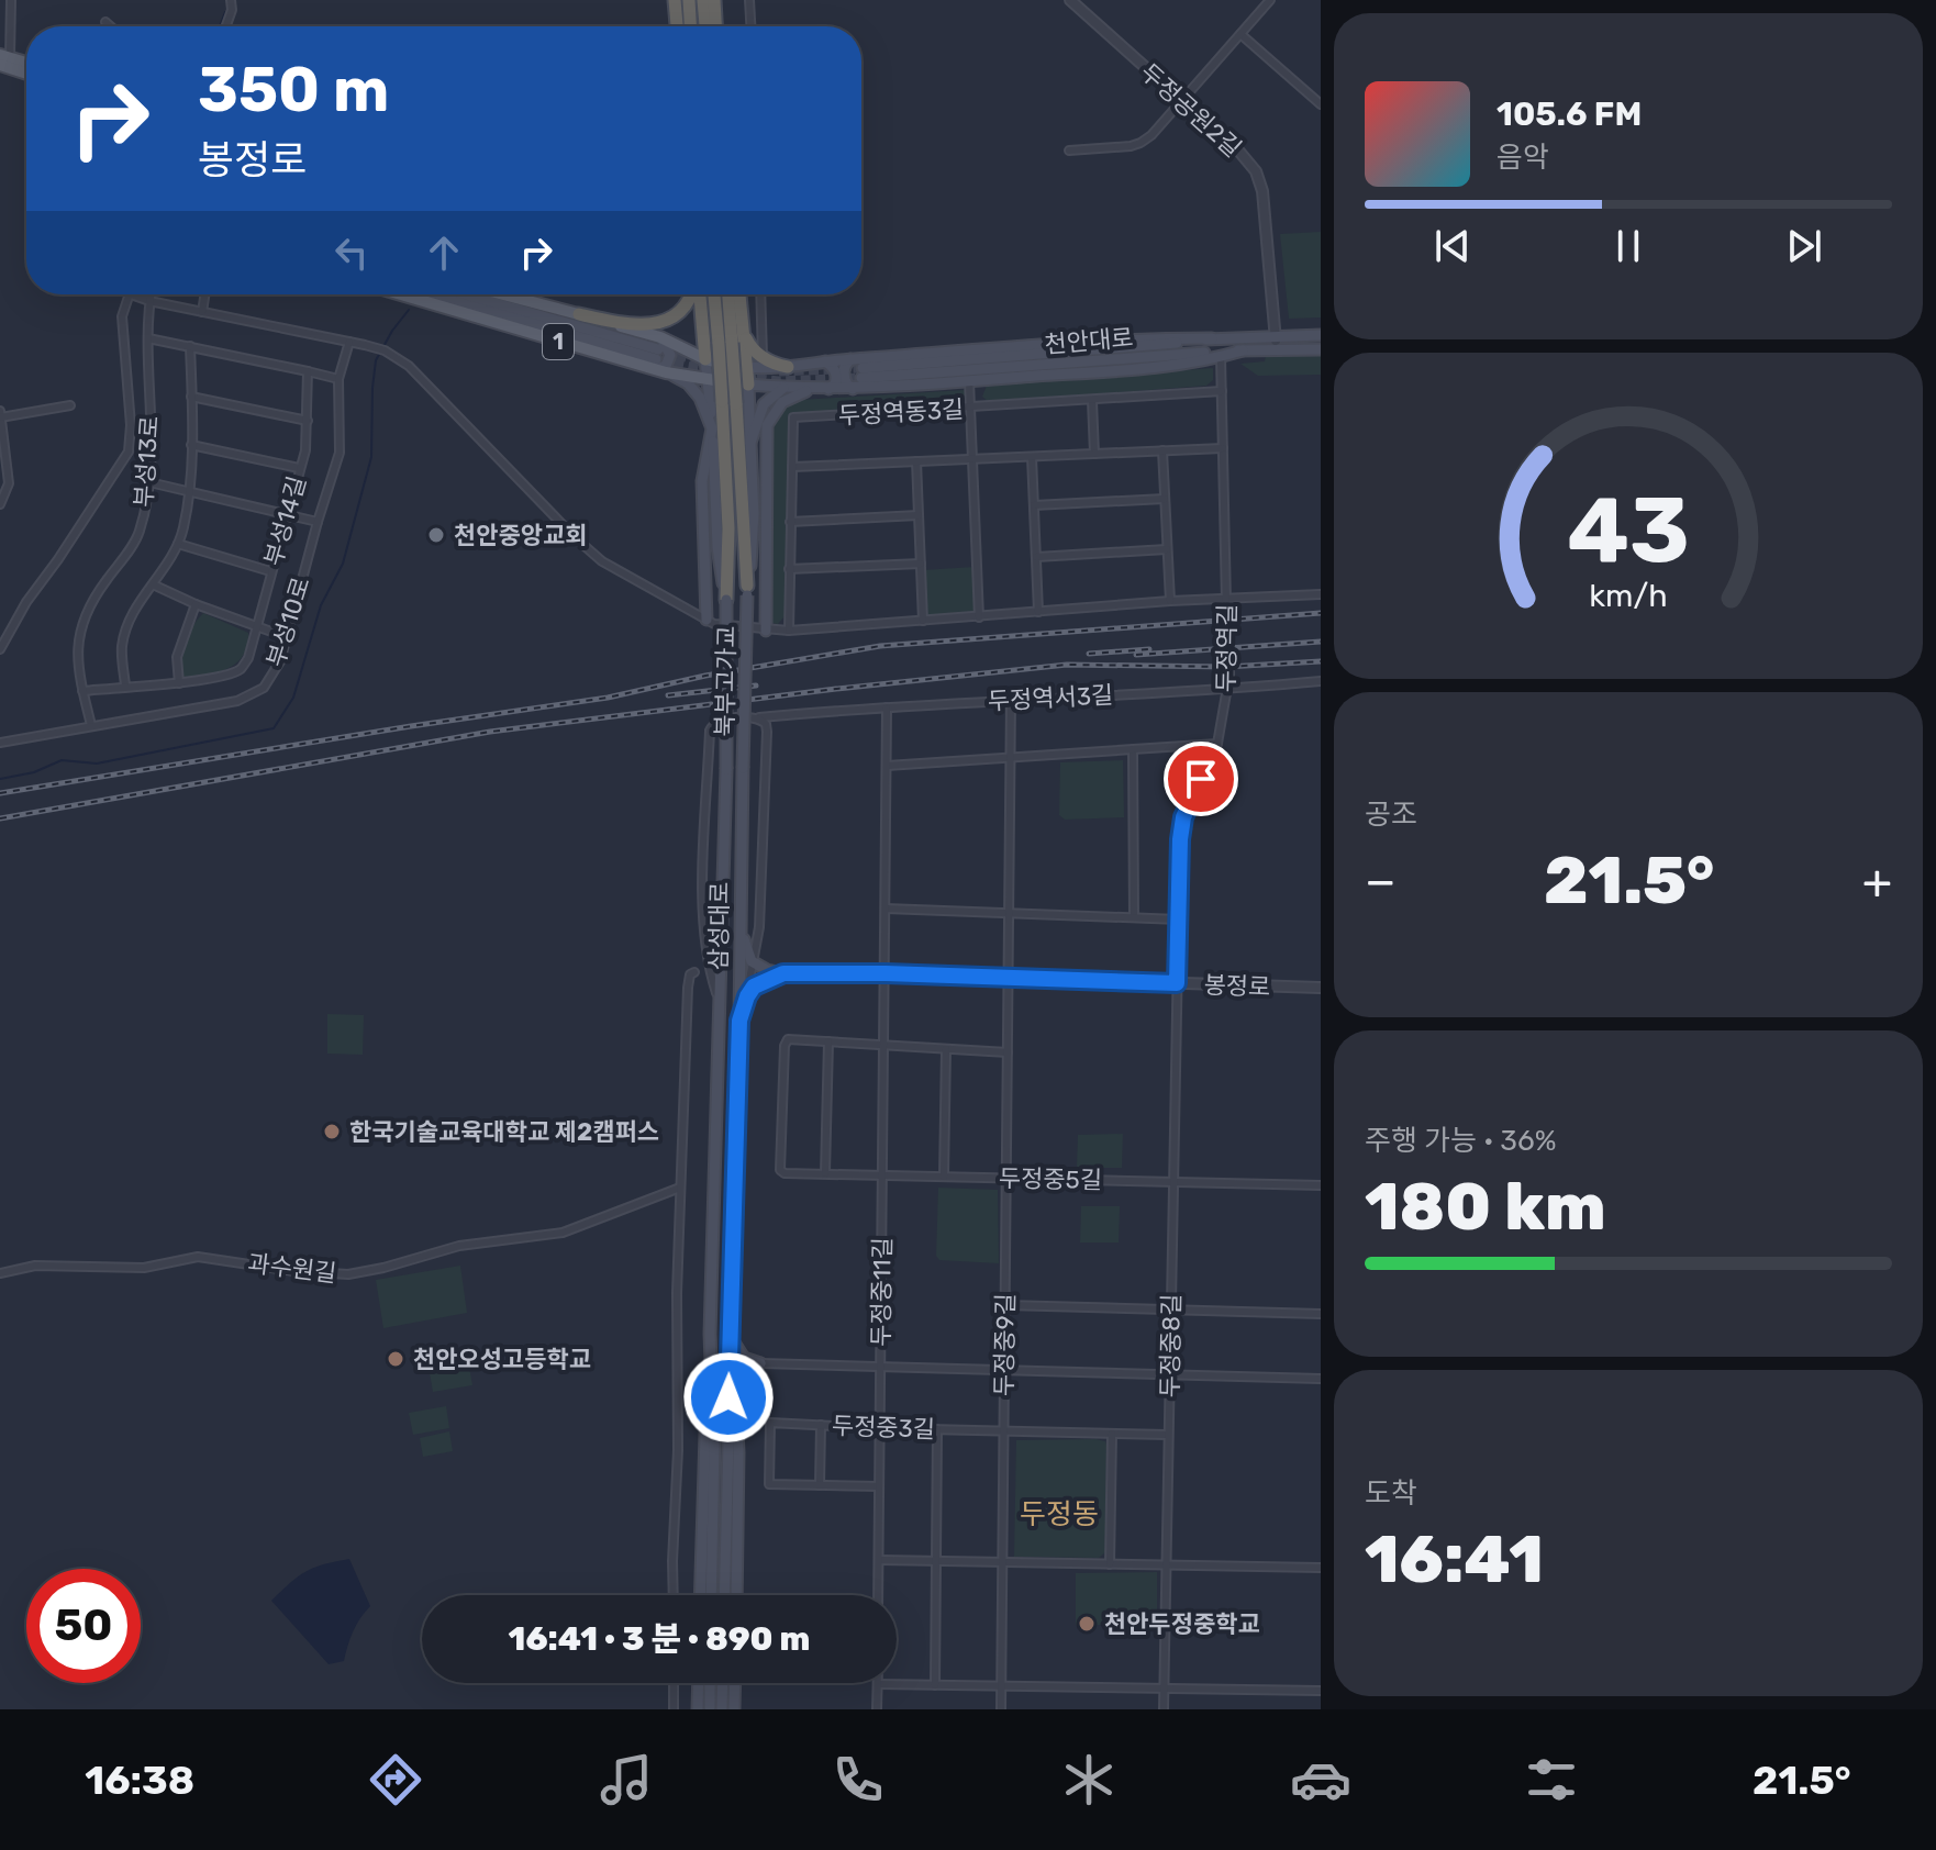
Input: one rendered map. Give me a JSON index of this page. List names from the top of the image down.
{
  "streets": {
    "highway": ["1"],
    "main road": ["천안대로", "북부고가교", "삼성대로"],
    "street": [
      "두정공원2길",
      "두정역동3길",
      "부성13로",
      "부성14길",
      "부성10로",
      "두정역길",
      "두정역서3길",
      "봉정로",
      "두정중5길",
      "과수원길",
      "두정중11길",
      "두정중9길",
      "두정중8길",
      "두정중3길"
    ]
  },
  "crossings": [
    ["두정공원2길", "천안대로"],
    ["두정역동3길", "두정역길"],
    ["부성13로", "부성14길"],
    ["부성13로", "부성10로"],
    ["두정역길", "두정역서3길"],
    ["두정역길", "봉정로"],
    ["두정역길", "두정중8길"],
    ["북부고가교", "삼성대로"],
    ["두정역서3길", "삼성대로"],
    ["두정역서3길", "두정중11길"],
    ["두정역서3길", "두정중9길"],
    ["봉정로", "두정중11길"],
    ["봉정로", "두정중9길"],
    ["봉정로", "두정중8길"],
    ["두정중5길", "두정중11길"],
    ["두정중5길", "두정중9길"],
    ["두정중5길", "두정중8길"],
    ["두정중11길", "두정중3길"],
    ["두정중9길", "두정중3길"],
    ["두정중8길", "두정중3길"]
  ],
  "districts": ["두정동"],
  "places": [
    "천안중앙교회",
    "한국기술교육대학교 제2캠퍼스",
    "천안오성고등학교",
    "천안두정중학교"
  ],
  "page": {
    "turn": ["350 m", "봉정로"],
    "song": ["105.6 FM", "음악"],
    "tile": [
      "공조",
      ["주행 가능 · 36%", "180 km"],
      ["도착", "16:41"]
    ],
    "heat": ["−", "21.5°", "+"],
    "limit": "50",
    "trip": "16:41 · 3 분 · 890 m",
    "tabs": ["16:38", "21.5°"],
    "gauge": ["43", "km/h"]
  }
}
